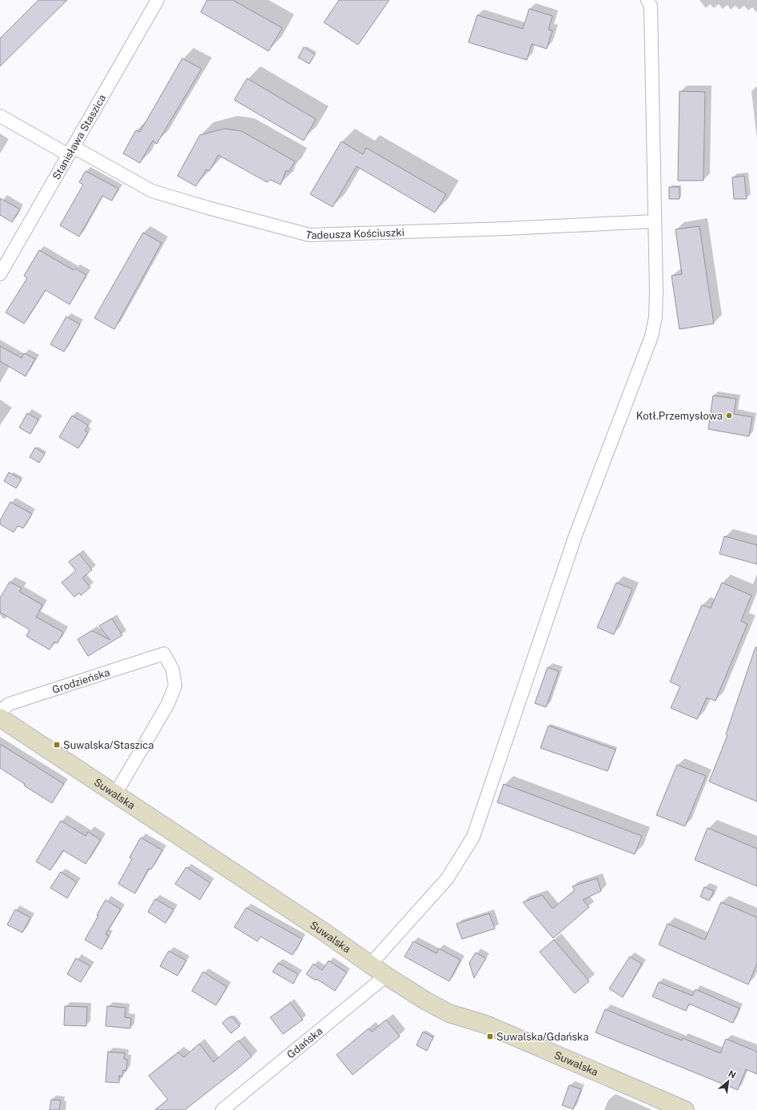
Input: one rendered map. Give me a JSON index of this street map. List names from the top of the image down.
{
  "streets": {
    "street": [
      "Stanisława Staszica",
      "Tadeusza Kościuszki",
      "Grodzieńska",
      "Suwalska",
      "Gdańska"
    ]
  },
  "crossings": [
    ["Stanisława Staszica", "Tadeusza Kościuszki"],
    ["Grodzieńska", "Suwalska"],
    ["Suwalska", "Gdańska"]
  ],
  "places": {
    "other": ["Kotł.Przemysłowa"],
    "transit": ["Suwalska/Staszica", "Suwalska/Gdańska"]
  },
  "north": "top right"
}
